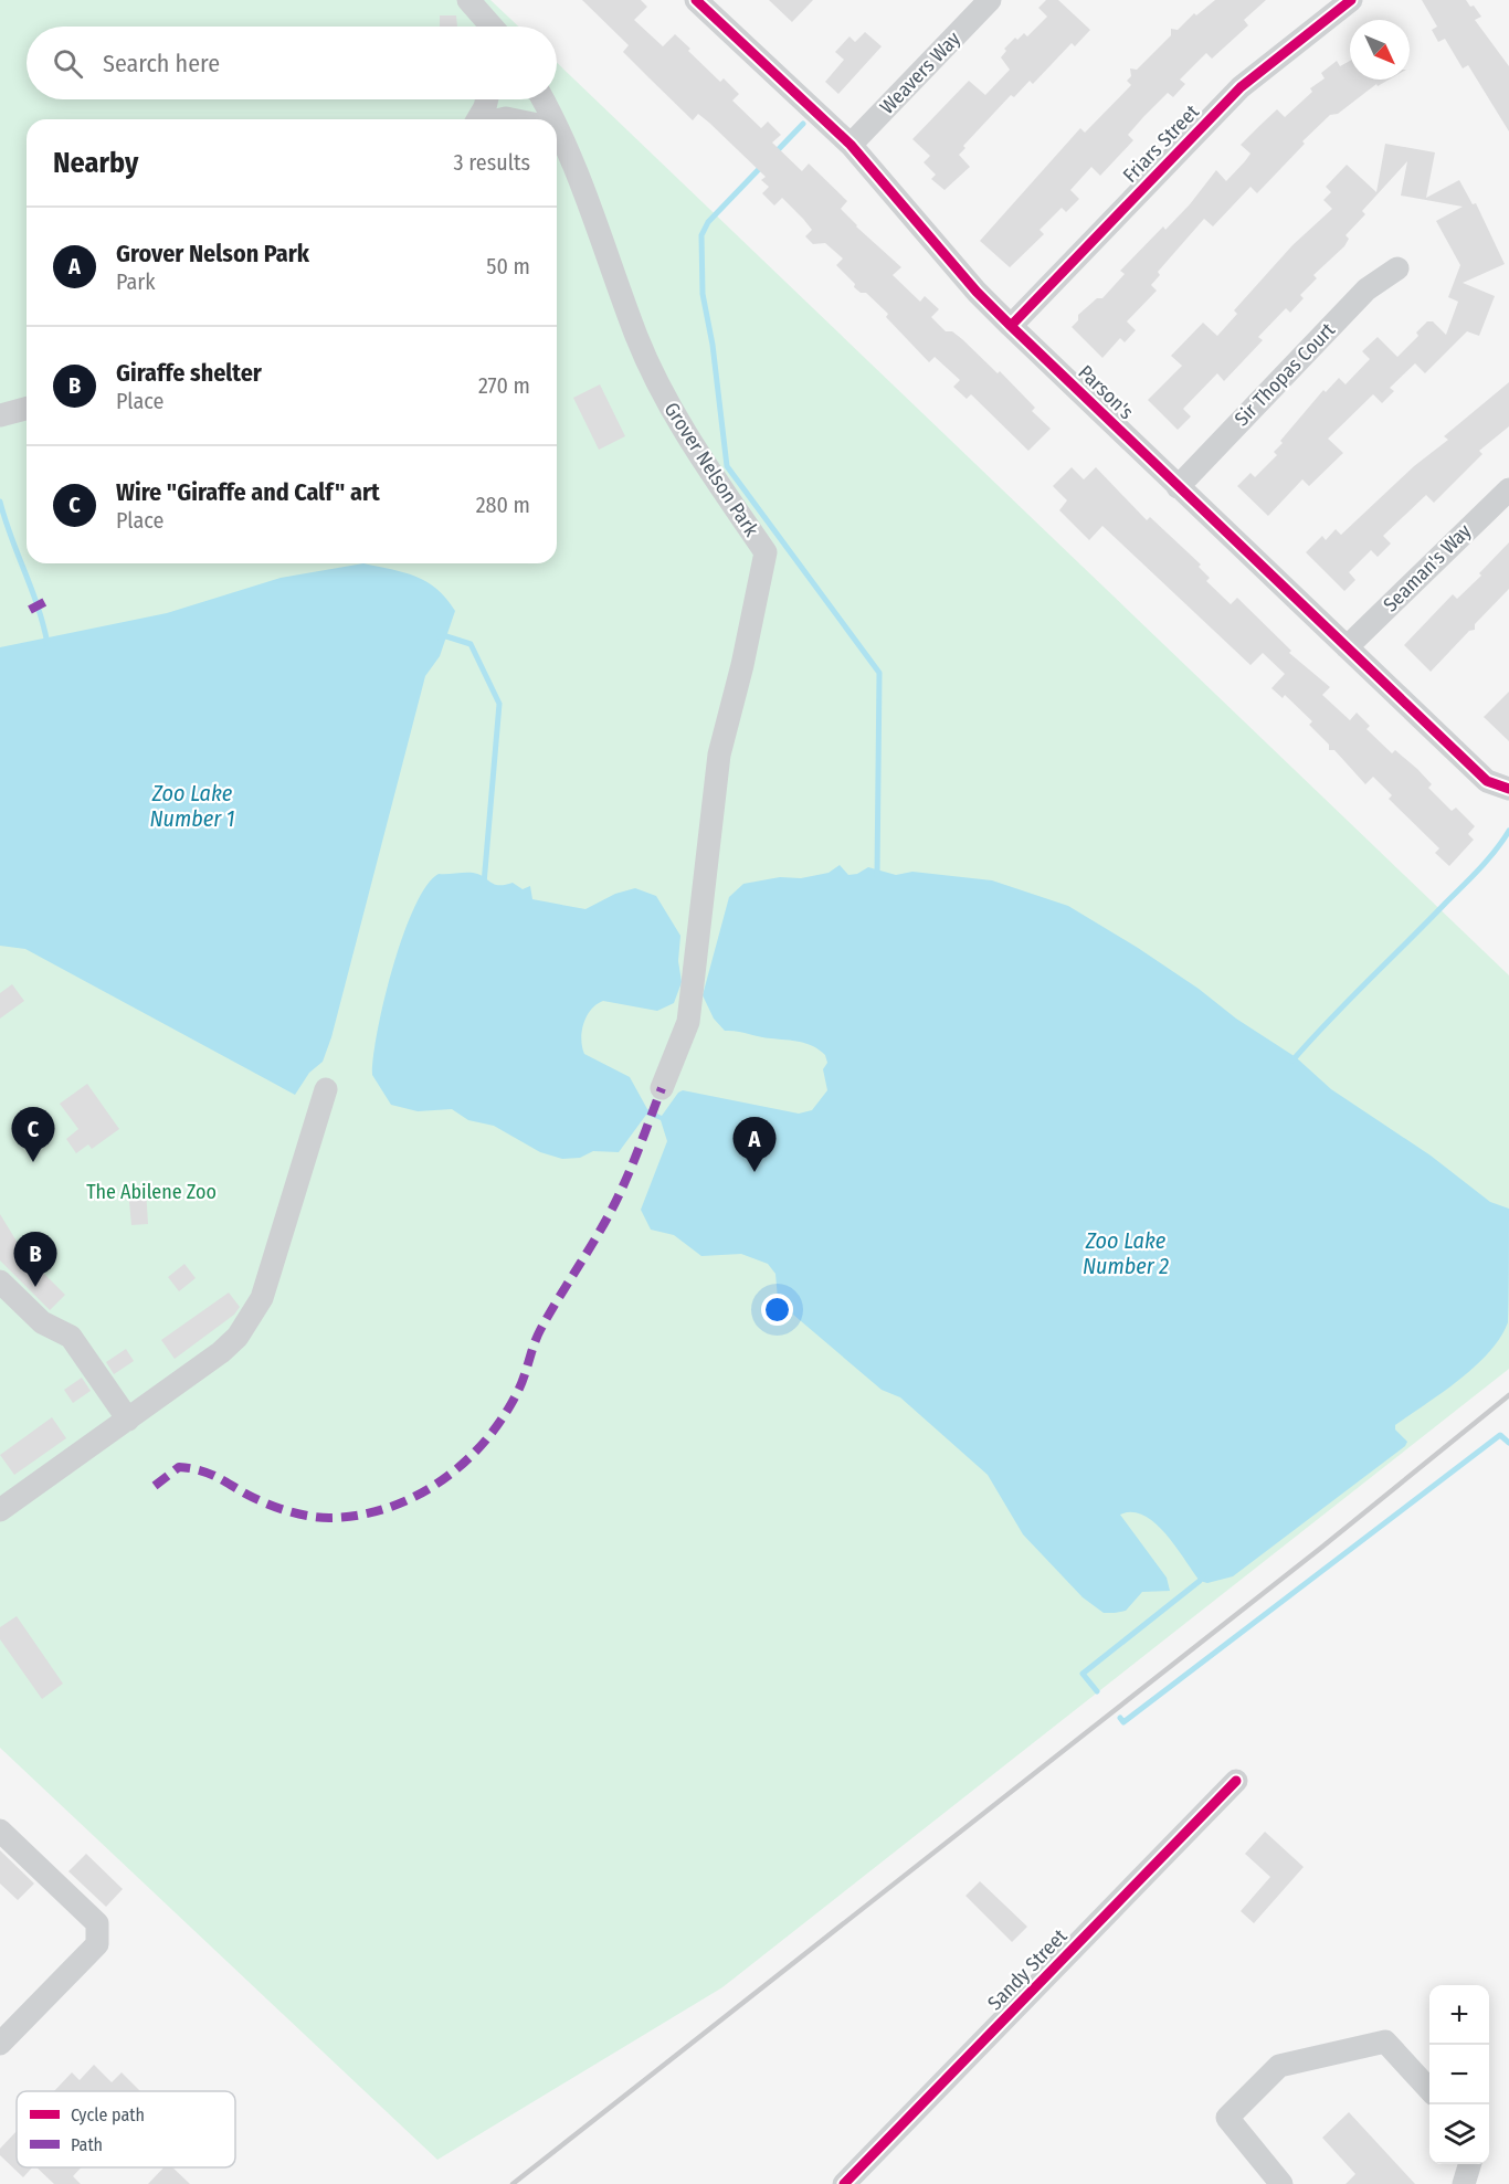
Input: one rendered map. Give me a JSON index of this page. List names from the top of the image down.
{
  "streets": {
    "street": [
      "Weavers Way",
      "Friars Street",
      "Sir Thopas Court",
      "Parson's",
      "Grover Nelson Park",
      "Seaman's Way",
      "Sandy Street"
    ]
  },
  "crossings": [
    ["Weavers Way", "Parson's"],
    ["Friars Street", "Parson's"],
    ["Sir Thopas Court", "Parson's"],
    ["Parson's", "Seaman's Way"]
  ],
  "water": ["Zoo Lake Number 1", "Zoo Lake Number 2"],
  "parks": ["The Abilene Zoo"],
  "legend": ["Cycle path", "Path"],
  "north": "bottom right",
  "page": {
    "search": "Search here",
    "heading": ["Nearby", "3 results"],
    "list": [
      {
        "mark": "A",
        "name": "Grover Nelson Park",
        "note": "Park",
        "value": "50 m"
      },
      {
        "mark": "B",
        "name": "Giraffe shelter",
        "note": "Place",
        "value": "270 m"
      },
      {
        "mark": "C",
        "name": "Wire \"Giraffe and Calf\" art",
        "note": "Place",
        "value": "280 m"
      }
    ],
    "pins": ["C", "A", "B"],
    "map_buttons": ["+", "−"]
  }
}
